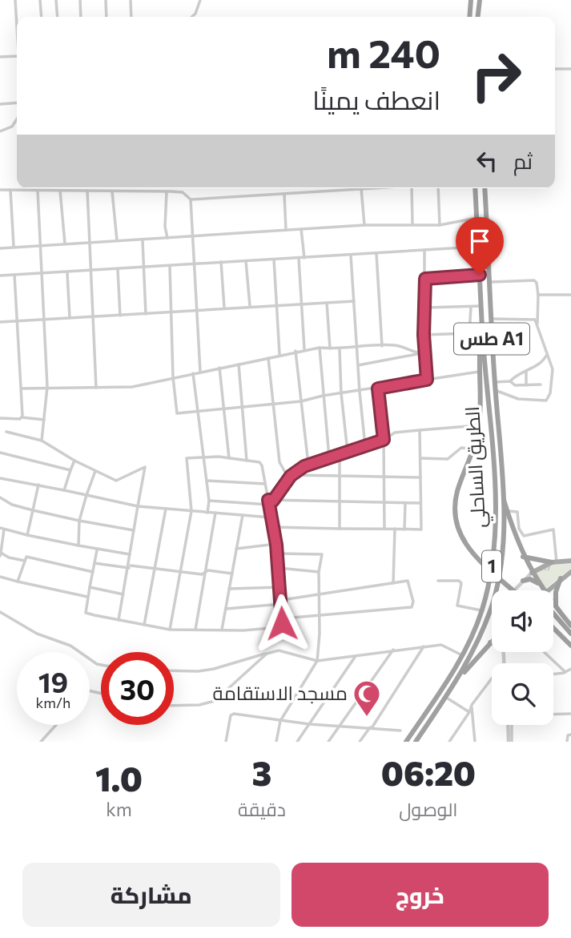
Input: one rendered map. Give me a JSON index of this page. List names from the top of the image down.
{
  "streets": {
    "highway": ["طس A1", "الطريق الساحلي", "1"]
  },
  "crossings": [
    ["طس A1", "الطريق الساحلي"]
  ],
  "places": {
    "mosque": ["مسجد الاستقامة"]
  },
  "page": {
    "turn": ["240 m", "انعطف يمينًا"],
    "then": "ثم",
    "speed": "19 km/h",
    "limit": "30",
    "eta": [
      "06:20",
      "الوصول",
      "3",
      "دقيقة",
      "1.0",
      "km"
    ],
    "buttons": ["خروج", "مشاركة"]
  }
}
